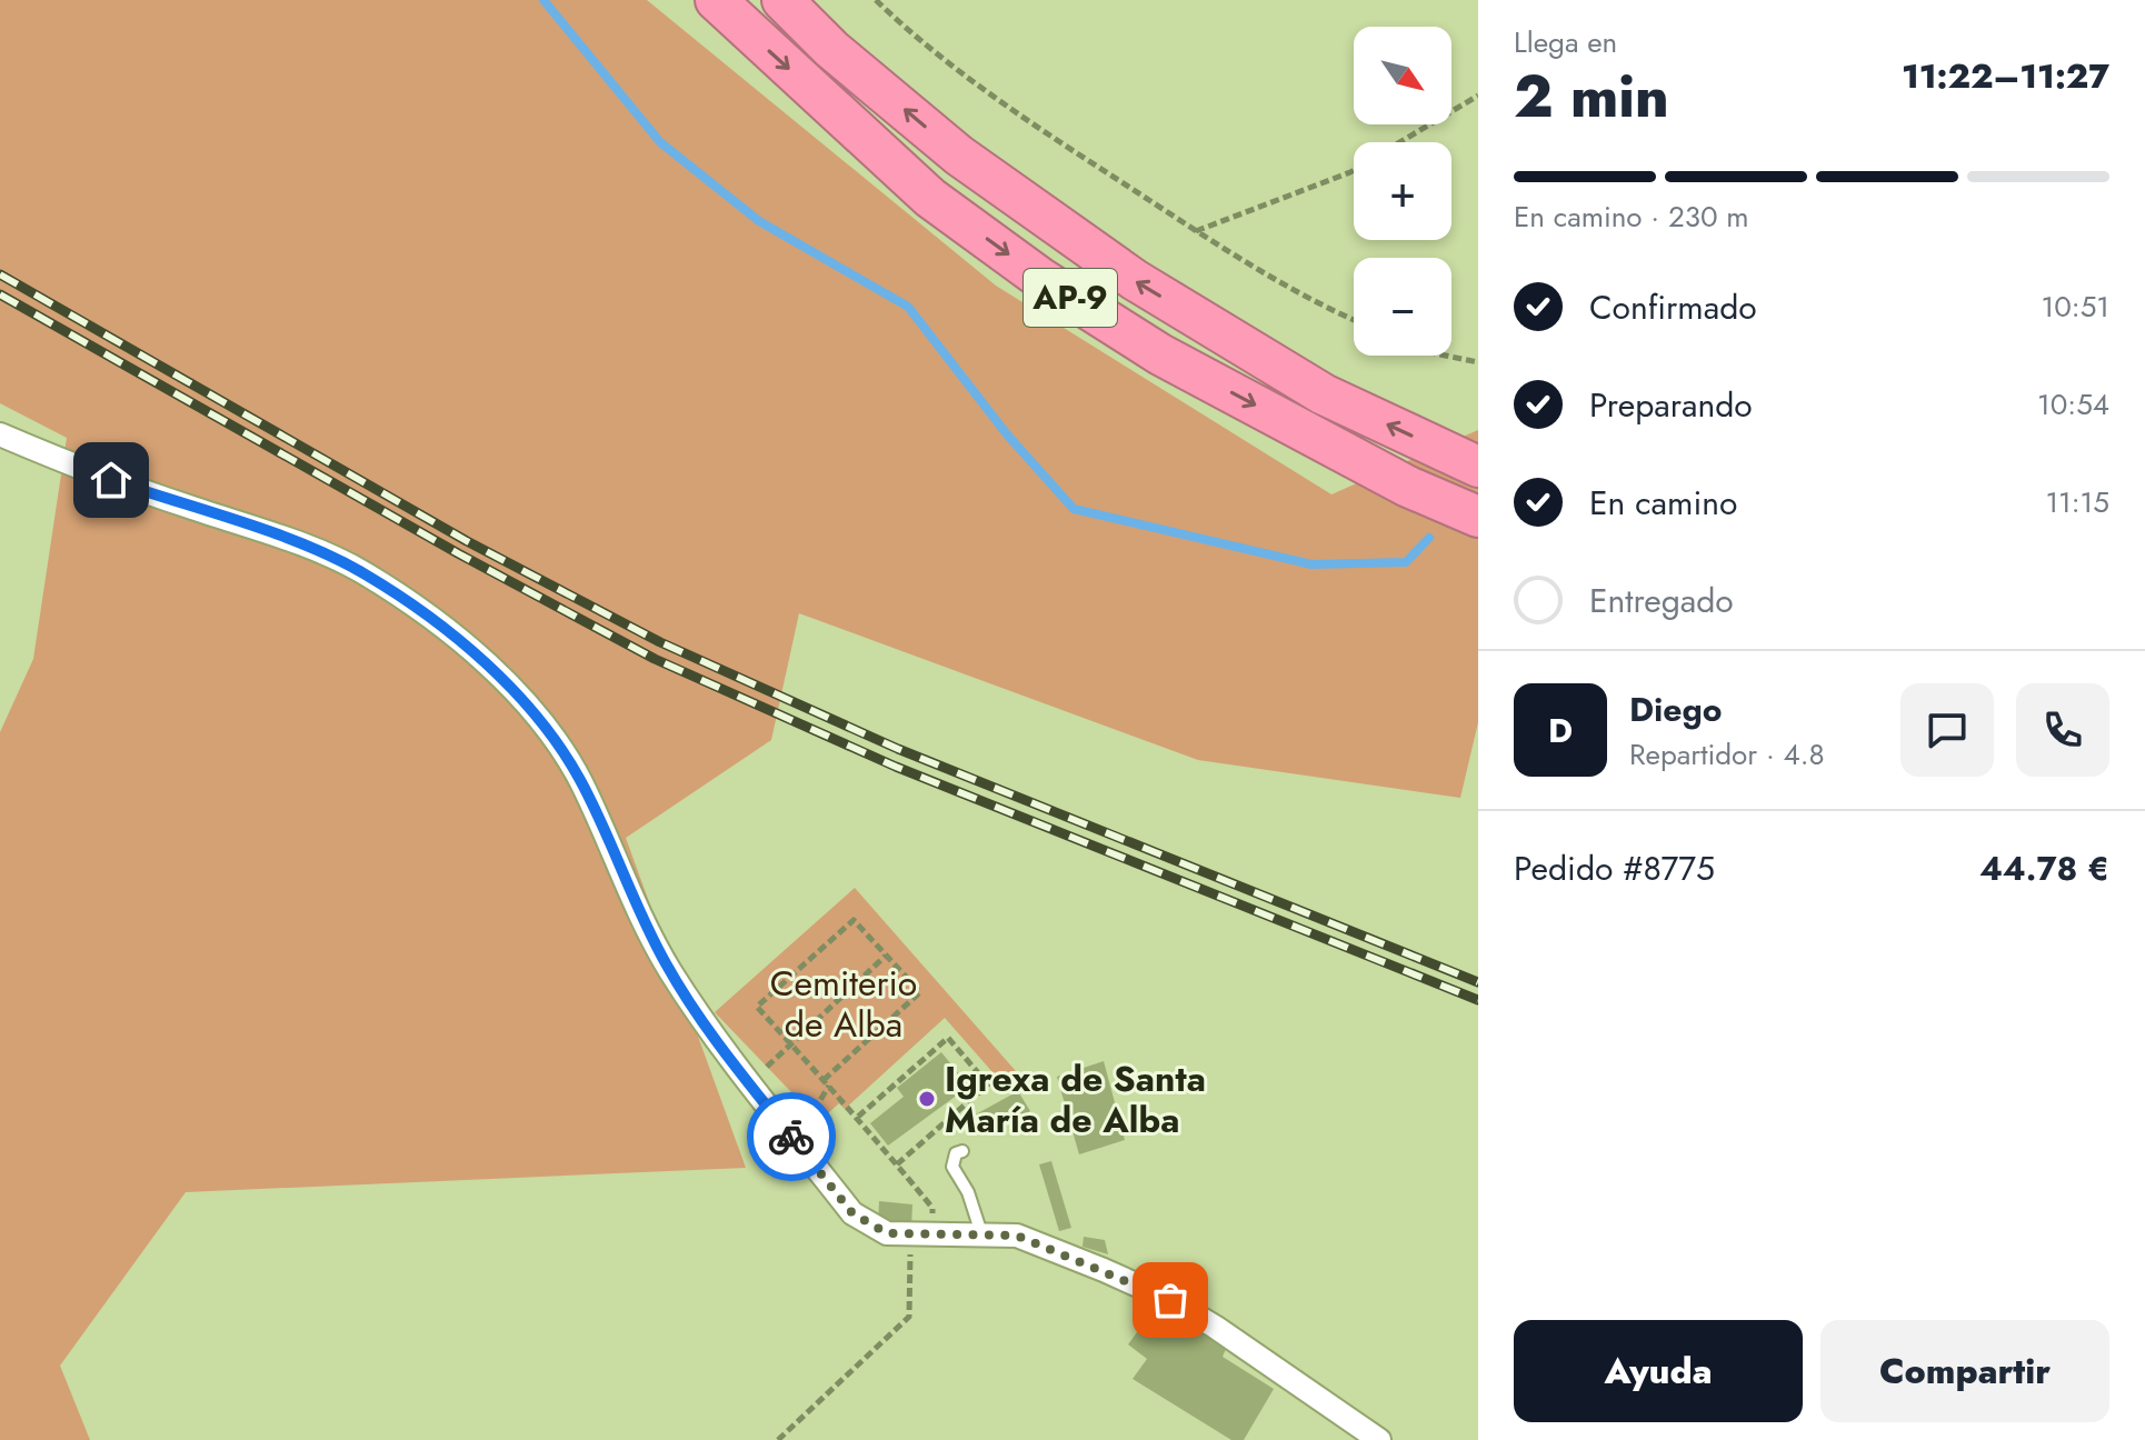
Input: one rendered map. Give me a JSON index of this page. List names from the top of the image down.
{
  "streets": {
    "highway": ["AP-9"]
  },
  "parks": ["Cemiterio de Alba"],
  "places": ["Igrexa de Santa María de Alba"],
  "north": "bottom right",
  "page": {
    "heading": ["2 min", "Llega en", "11:22–11:27"],
    "panel": [
      "Diego",
      "Repartidor · 4.8",
      "Pedido #8775",
      "44.78 €"
    ],
    "map_buttons": ["+", "−"],
    "bar": "En camino · 230 m",
    "list": [
      ["Confirmado", "10:51"],
      ["Preparando", "10:54"],
      ["En camino", "11:15"],
      "Entregado"
    ],
    "round": "D",
    "buttons": ["Ayuda", "Compartir"]
  }
}
